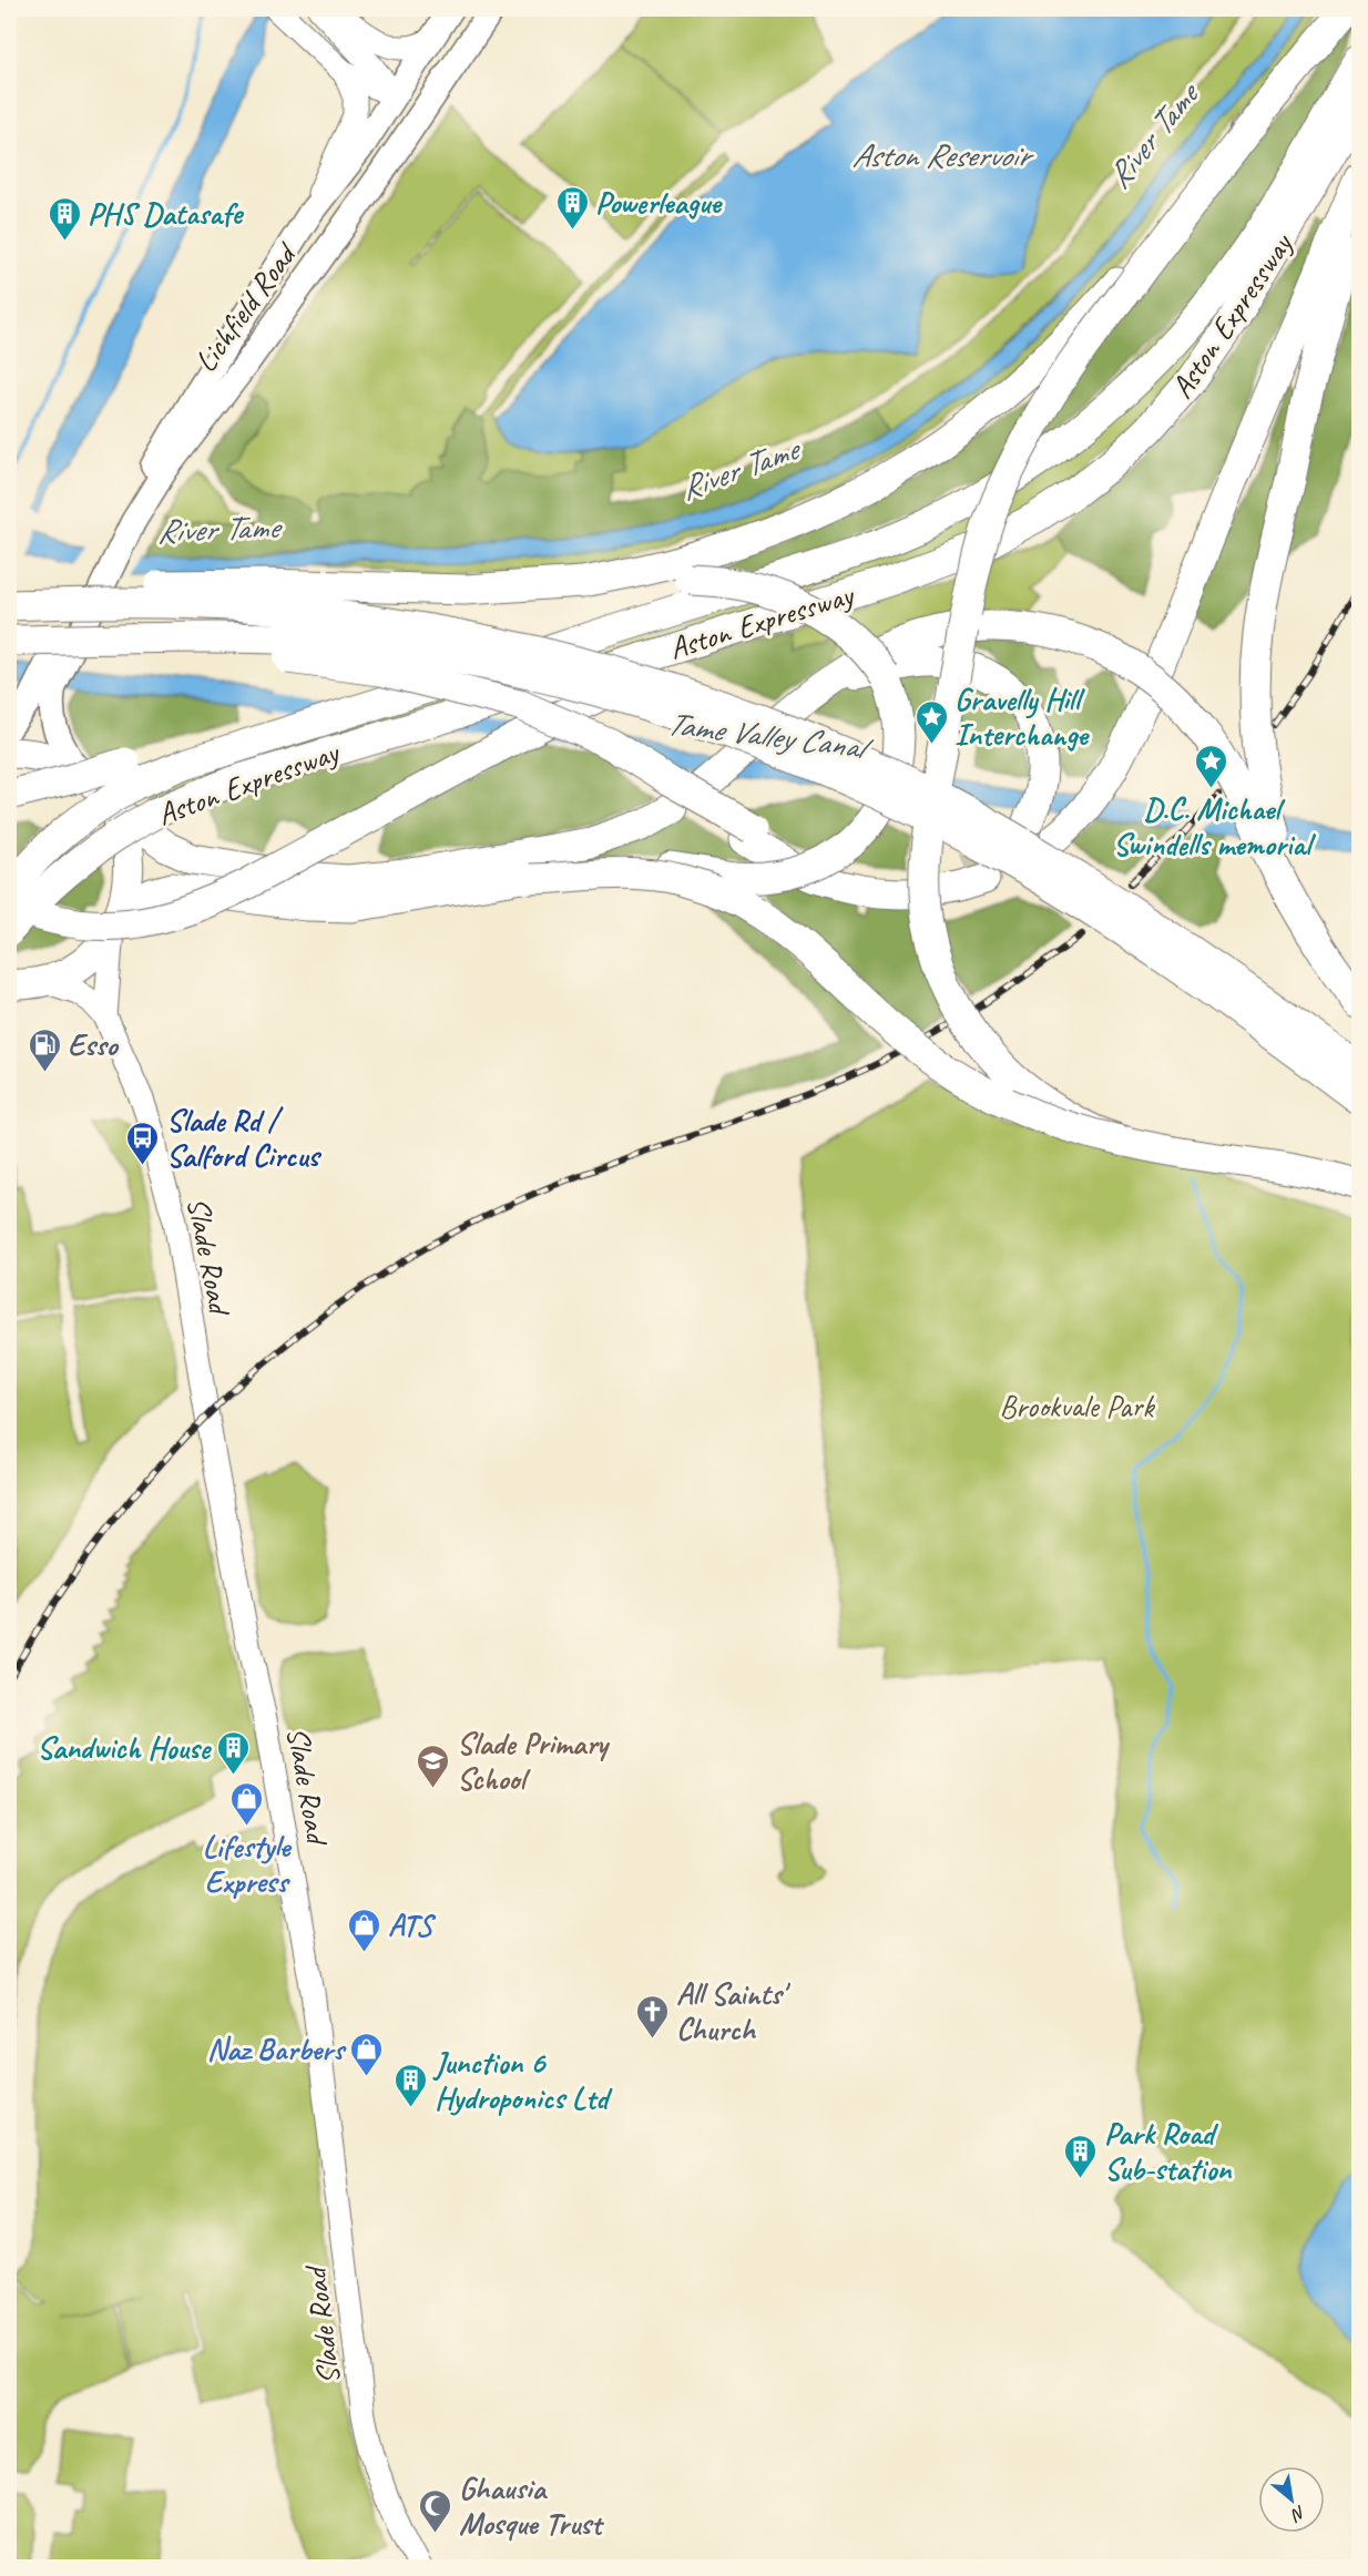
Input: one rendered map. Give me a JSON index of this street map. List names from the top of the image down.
{
  "streets": {
    "highway": ["Aston Expressway"],
    "main road": ["Lichfield Road"],
    "street": ["Slade Road"]
  },
  "water": ["River Tame", "Aston Reservoir", "Tame Valley Canal"],
  "parks": ["Brookvale Park"],
  "places": {
    "building": [
      "Powerleague",
      "PHS Datasafe",
      "Sandwich House",
      "Junction 6 Hydroponics Ltd",
      "Park Road Sub-station"
    ],
    "place": ["Gravelly Hill Interchange", "D.C. Michael Swindells memorial"],
    "fuel station": ["Esso"],
    "bus stop": ["Slade Rd / Salford Circus"],
    "school or university": ["Slade Primary School"],
    "shop": ["Lifestyle Express", "ATS", "Naz Barbers"],
    "church": ["All Saints' Church"],
    "mosque": ["Ghausia Mosque Trust"]
  },
  "north": "bottom right"
}
